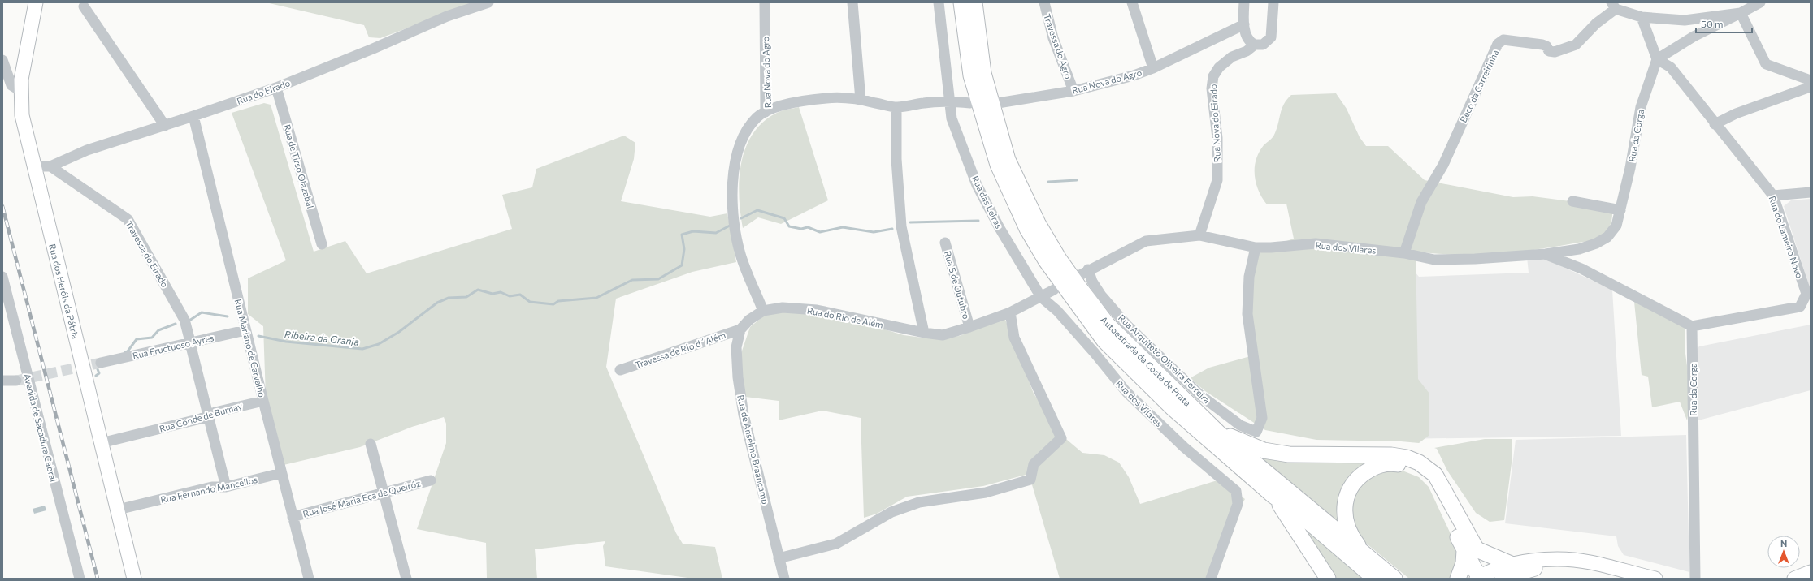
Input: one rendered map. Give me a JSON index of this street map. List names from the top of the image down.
{
  "streets": {
    "highway": ["Autoestrada da Costa de Prata"],
    "main road": ["Rua dos Heróis da Pátria"],
    "street": [
      "Travessa do Agro",
      "Rua Nova do Agro",
      "Beco da Carreirinha",
      "Rua do Eirado",
      "Rua Nova do Eirado",
      "Rua da Corga",
      "Rua de Tirso Olazabal",
      "Rua das Leiras",
      "Rua do Lameiro Novo",
      "Rua dos Vilares",
      "Travessa do Eirado",
      "Rua 5 de Outubro",
      "Rua do Rio de Além",
      "Rua Fructuoso Ayres",
      "Rua Mariano de Carvalho",
      "Travessa de Rio d´Além",
      "Rua Arquiteto Oliveira Ferreira",
      "Rua Conde de Burnay",
      "Avenida de Sacadura Cabral",
      "Rua de Anselmo Braancamp",
      "Rua Fernando Mancellos",
      "Rua José Maria Eça de Queiróz"
    ]
  },
  "crossings": [
    ["Travessa do Agro", "Rua Nova do Agro"],
    ["Rua Nova do Agro", "Rua das Leiras"],
    ["Beco da Carreirinha", "Rua dos Vilares"],
    ["Rua do Eirado", "Rua de Tirso Olazabal"],
    ["Rua do Eirado", "Travessa do Eirado"],
    ["Rua do Eirado", "Rua dos Heróis da Pátria"],
    ["Rua do Eirado", "Rua Mariano de Carvalho"],
    ["Rua Nova do Eirado", "Rua Arquiteto Oliveira Ferreira"],
    ["Rua da Corga", "Rua do Lameiro Novo"],
    ["Rua da Corga", "Rua dos Vilares"],
    ["Rua das Leiras", "Rua dos Vilares"],
    ["Rua das Leiras", "Rua do Rio de Além"],
    ["Rua dos Vilares", "Rua do Rio de Além"],
    ["Rua dos Vilares", "Rua Arquiteto Oliveira Ferreira"],
    ["Travessa do Eirado", "Rua Conde de Burnay"],
    ["Travessa do Eirado", "Rua Fernando Mancellos"],
    ["Rua 5 de Outubro", "Rua do Rio de Além"],
    ["Rua dos Heróis da Pátria", "Rua Conde de Burnay"],
    ["Rua dos Heróis da Pátria", "Rua Fernando Mancellos"],
    ["Rua Fructuoso Ayres", "Rua Mariano de Carvalho"],
    ["Rua Mariano de Carvalho", "Rua Conde de Burnay"],
    ["Rua Mariano de Carvalho", "Rua Fernando Mancellos"],
    ["Rua Mariano de Carvalho", "Rua José Maria Eça de Queiróz"],
    ["Travessa de Rio d´Além", "Rua de Anselmo Braancamp"]
  ],
  "water": ["Ribeira da Granja"],
  "scale_bar": "50 m",
  "north": "top"
}
